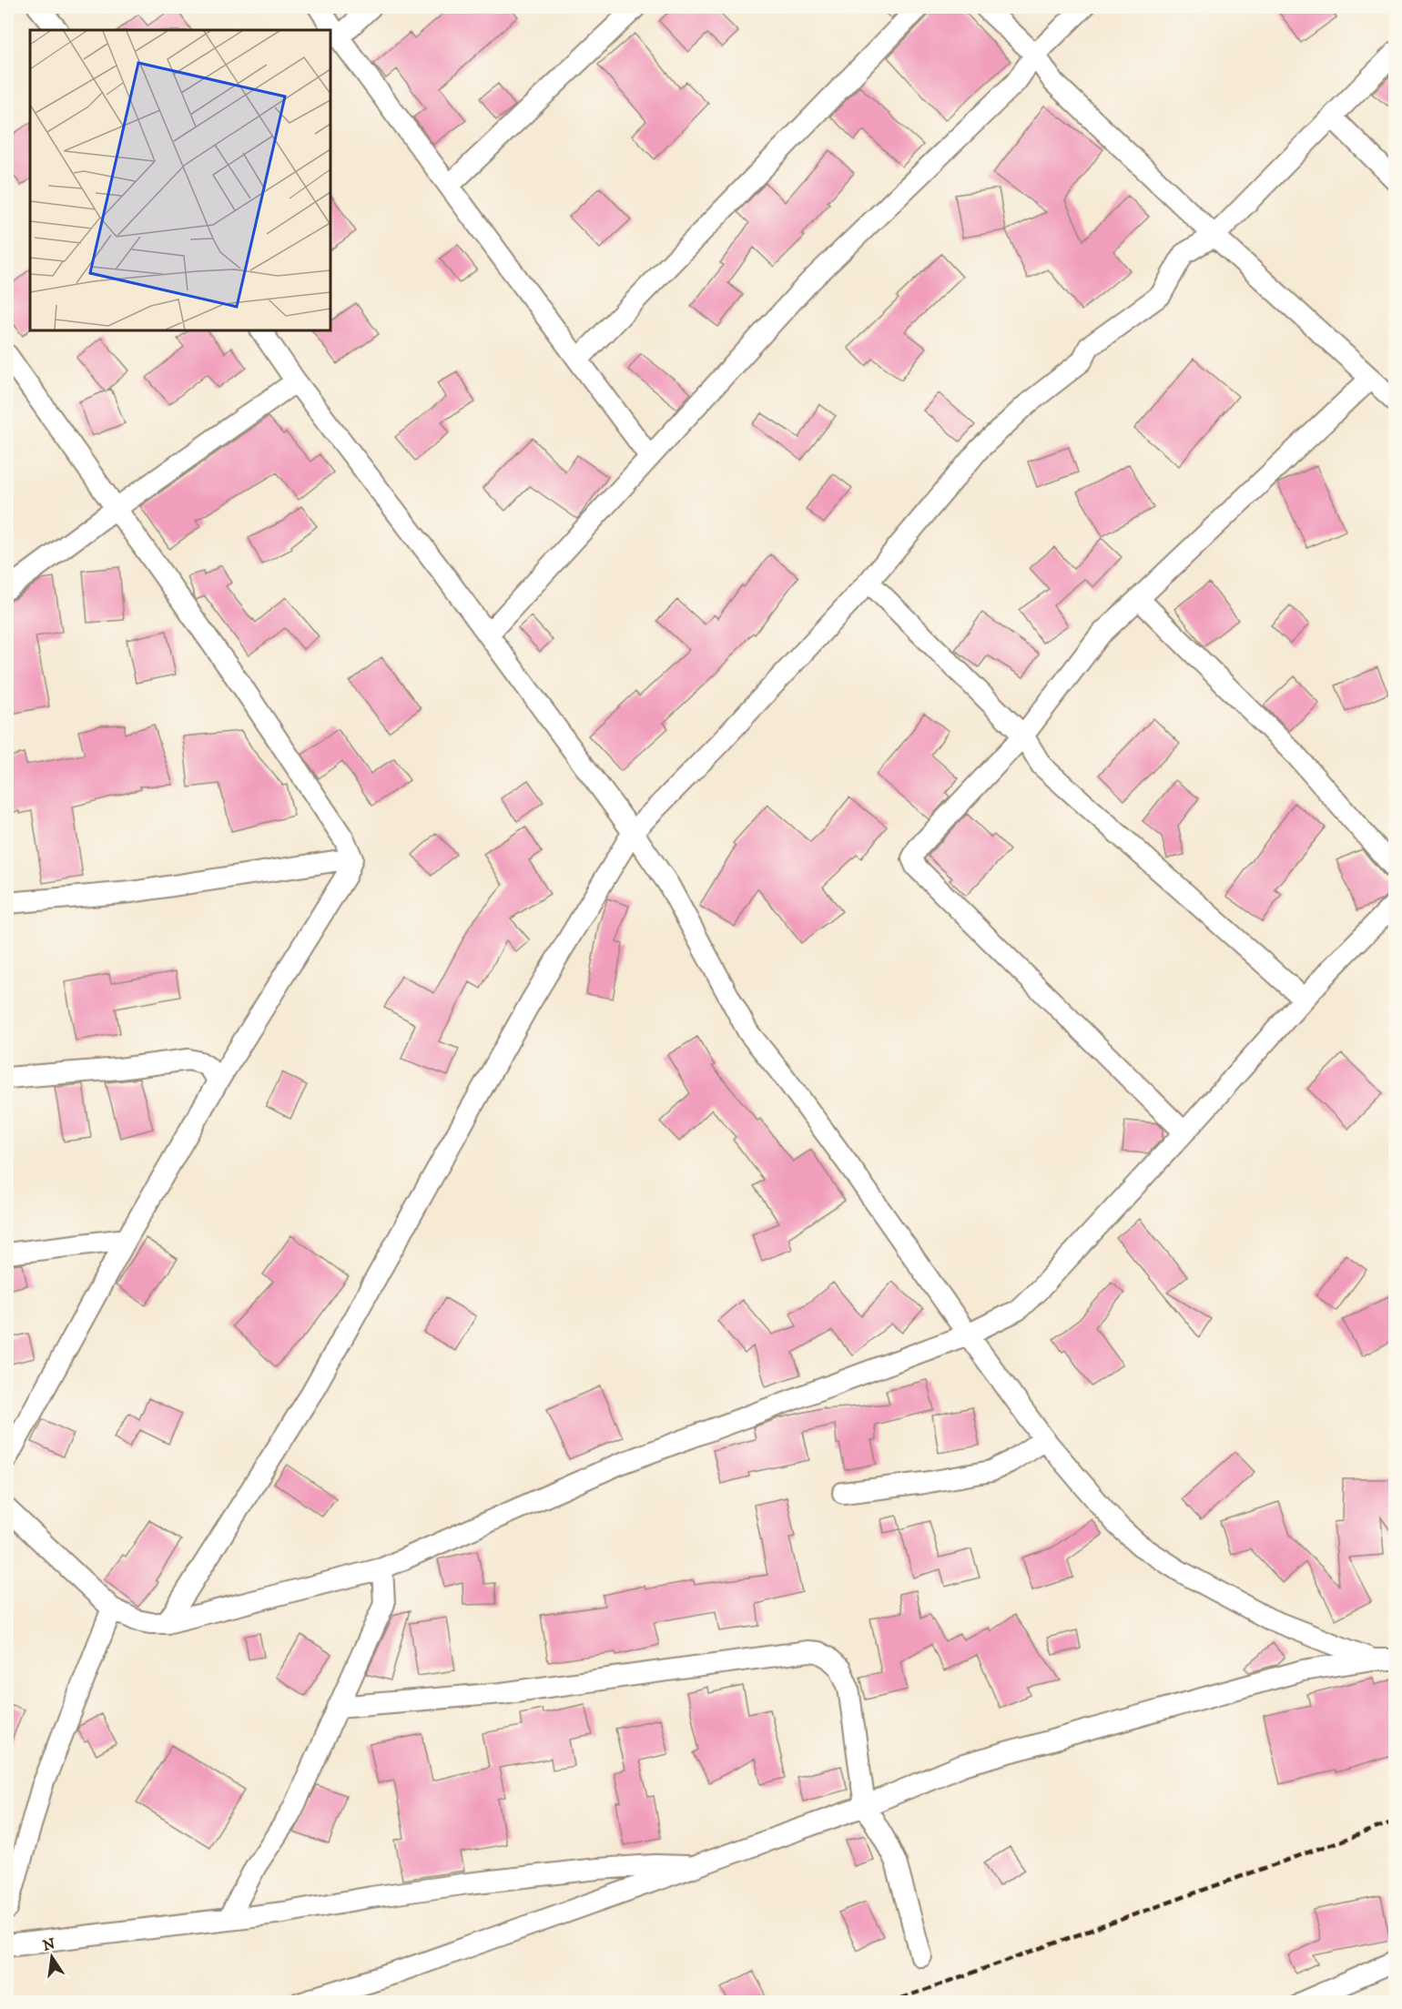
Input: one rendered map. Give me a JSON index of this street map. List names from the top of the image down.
{
  "north": "top"
}
